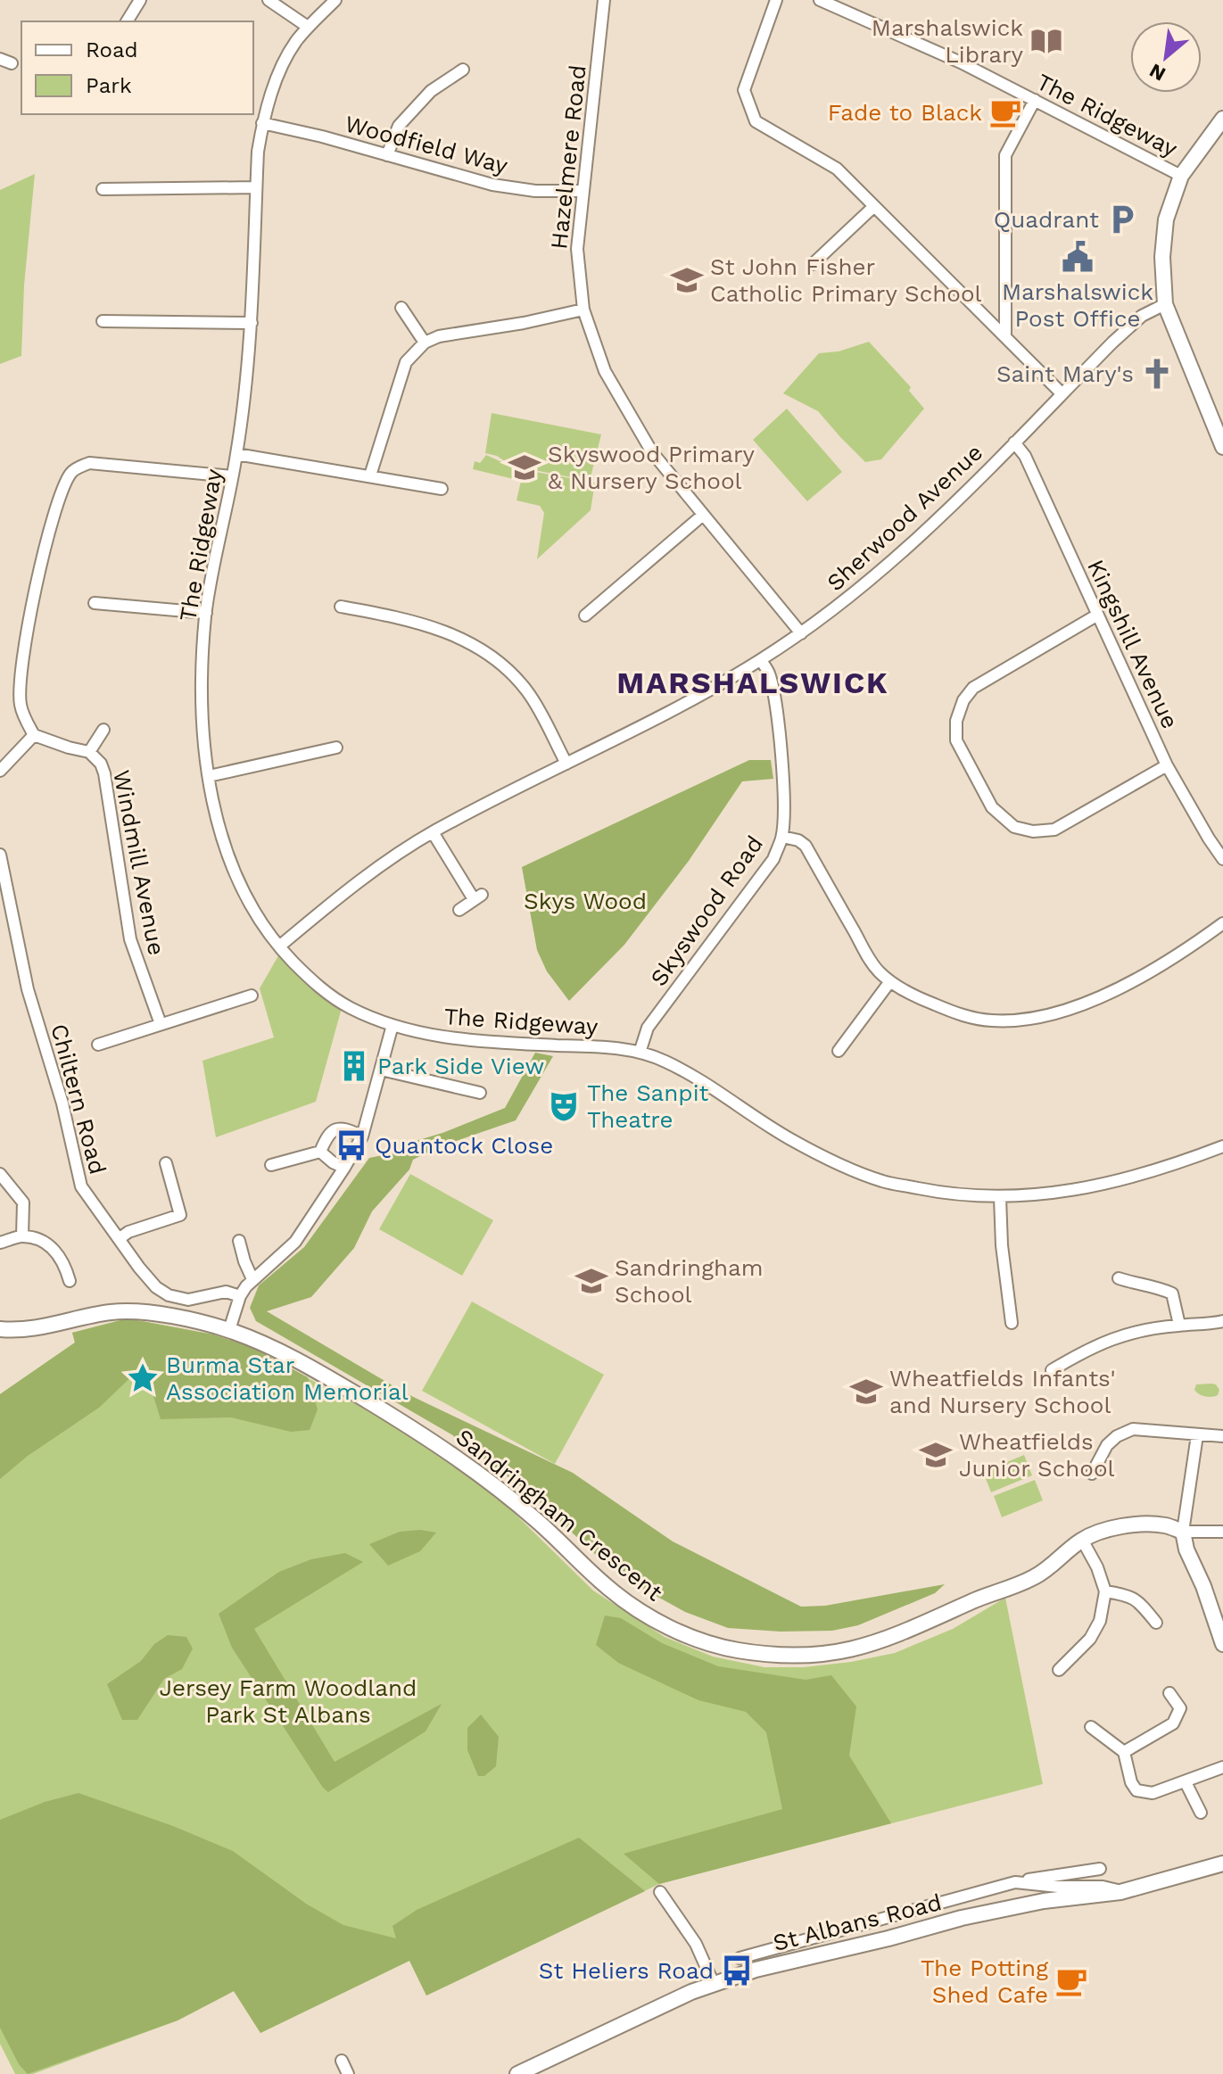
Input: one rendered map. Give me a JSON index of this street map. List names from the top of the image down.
{
  "streets": {
    "street": [
      "The Ridgeway",
      "Woodfield Way",
      "Hazelmere Road",
      "Sherwood Avenue",
      "Kingshill Avenue",
      "Windmill Avenue",
      "Skyswood Road",
      "Chiltern Road",
      "Sandringham Crescent",
      "St Albans Road"
    ]
  },
  "crossings": [
    ["The Ridgeway", "Woodfield Way"],
    ["The Ridgeway", "Sherwood Avenue"],
    ["The Ridgeway", "Skyswood Road"],
    ["Woodfield Way", "Hazelmere Road"],
    ["Hazelmere Road", "Sherwood Avenue"],
    ["Sherwood Avenue", "Kingshill Avenue"],
    ["Sherwood Avenue", "Skyswood Road"]
  ],
  "districts": ["MARSHALSWICK"],
  "parks": ["Skys Wood", "Jersey Farm Woodland Park St Albans"],
  "places": {
    "library": ["Marshalswick Library"],
    "cafe": ["Fade to Black", "The Potting Shed Cafe"],
    "parking": ["Quadrant"],
    "public building": ["Marshalswick Post Office"],
    "school or university": [
      "St John Fisher Catholic Primary School",
      "Skyswood Primary & Nursery School",
      "Sandringham School",
      "Wheatfields Infants' and Nursery School",
      "Wheatfields Junior School"
    ],
    "church": ["Saint Mary's"],
    "building": ["Park Side View"],
    "theatre": ["The Sanpit Theatre"],
    "bus stop": ["Quantock Close", "St Heliers Road"],
    "place": ["Burma Star Association Memorial"]
  },
  "legend": ["Road", "Park"],
  "north": "bottom left"
}
